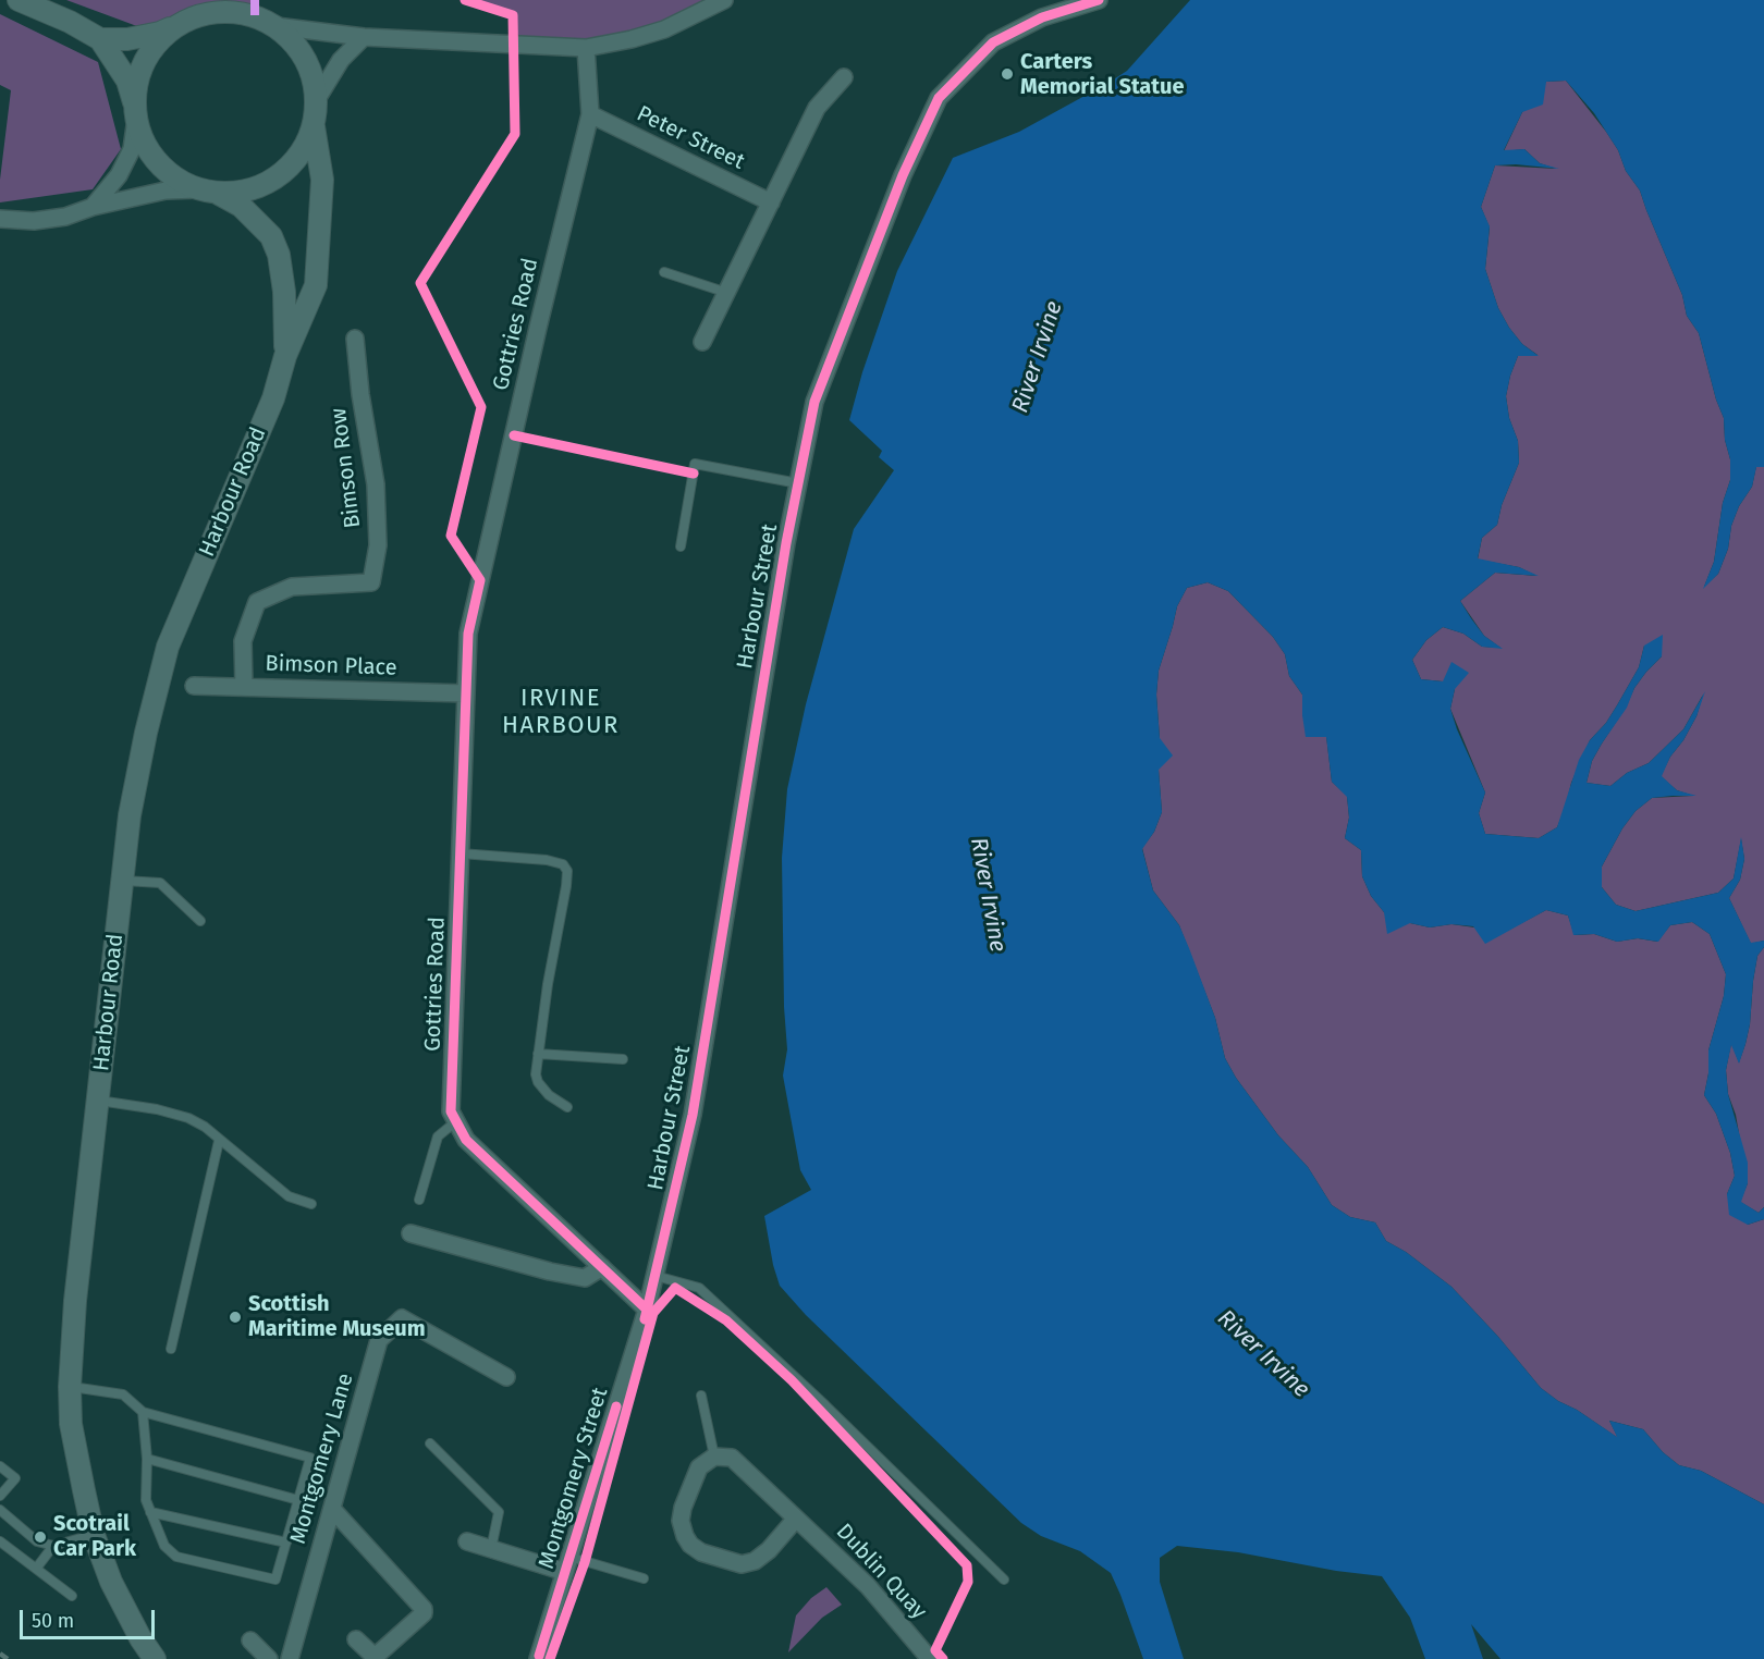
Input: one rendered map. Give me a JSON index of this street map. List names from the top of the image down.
{
  "streets": {
    "street": [
      "Peter Street",
      "Gottries Road",
      "Bimson Row",
      "Harbour Road",
      "Harbour Street",
      "Bimson Place",
      "Montgomery Lane",
      "Montgomery Street",
      "Dublin Quay"
    ]
  },
  "crossings": [
    ["Peter Street", "Gottries Road"],
    ["Gottries Road", "Harbour Street"],
    ["Gottries Road", "Bimson Place"],
    ["Gottries Road", "Montgomery Street"],
    ["Bimson Row", "Bimson Place"],
    ["Harbour Street", "Montgomery Street"]
  ],
  "districts": ["IRVINE HARBOUR"],
  "water": ["River Irvine"],
  "places": ["Carters Memorial Statue", "Scottish Maritime Museum", "Scotrail Car Park"],
  "scale_bar": "50 m"
}
